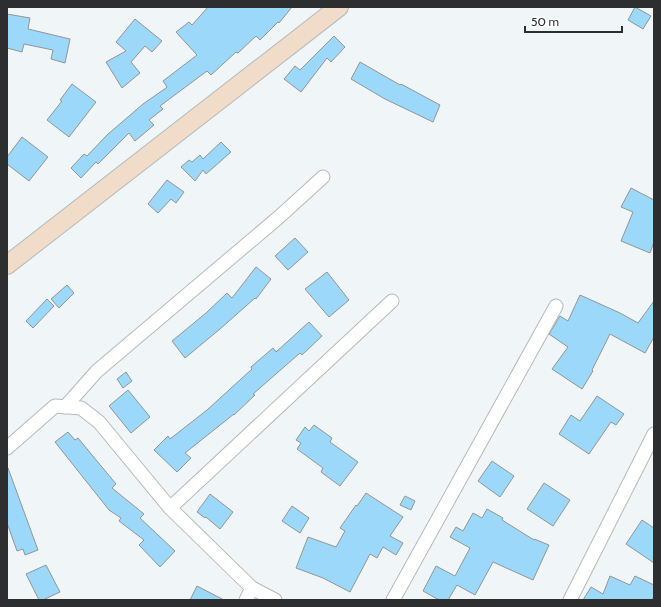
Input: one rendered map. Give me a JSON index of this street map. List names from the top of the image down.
{
  "scale_bar": "50 m"
}
